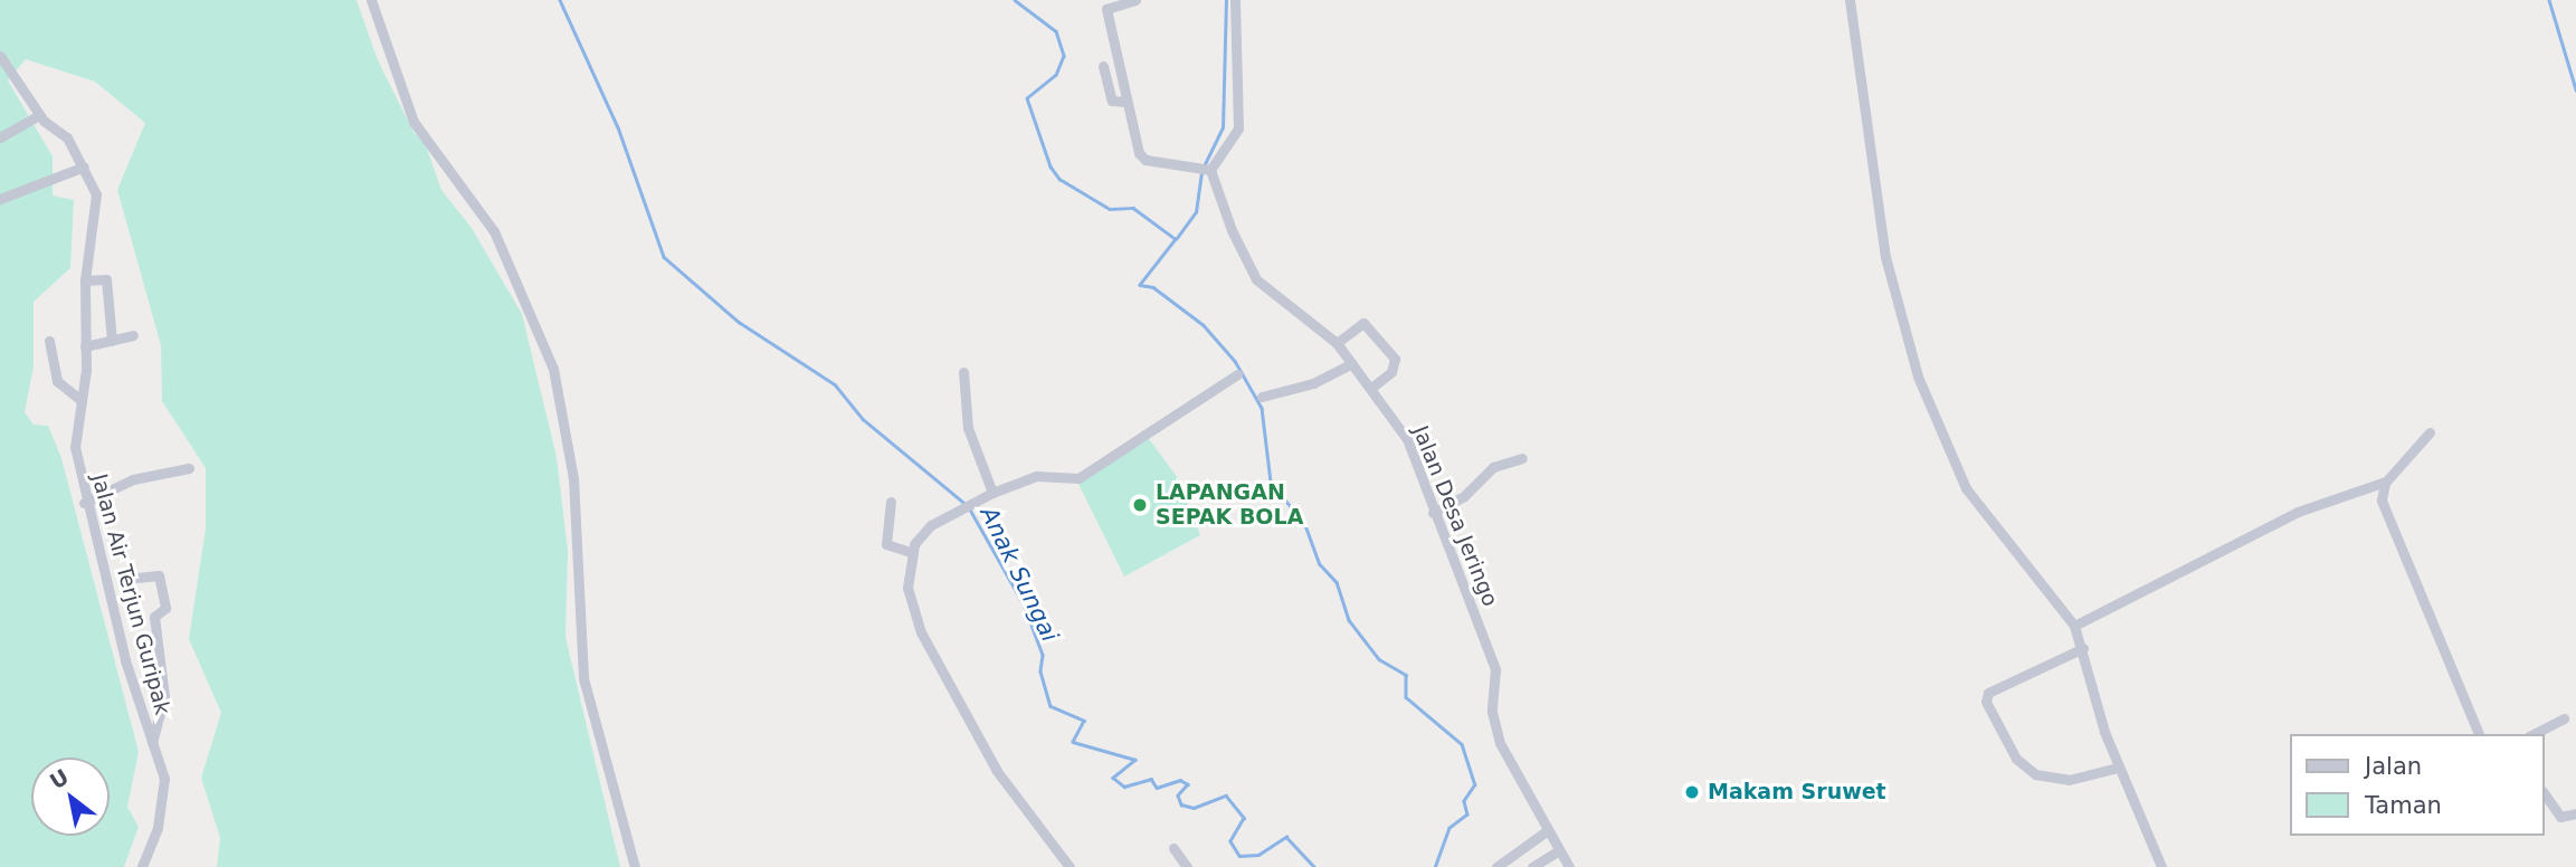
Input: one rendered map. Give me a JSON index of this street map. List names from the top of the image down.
{
  "streets": {
    "street": ["Jalan Desa Jeringo", "Jalan Air Terjun Guripak"]
  },
  "water": ["Anak Sungai"],
  "places": ["LAPANGAN SEPAK BOLA", "Makam Sruwet"],
  "legend": ["Jalan", "Taman"],
  "north": "top left"
}
